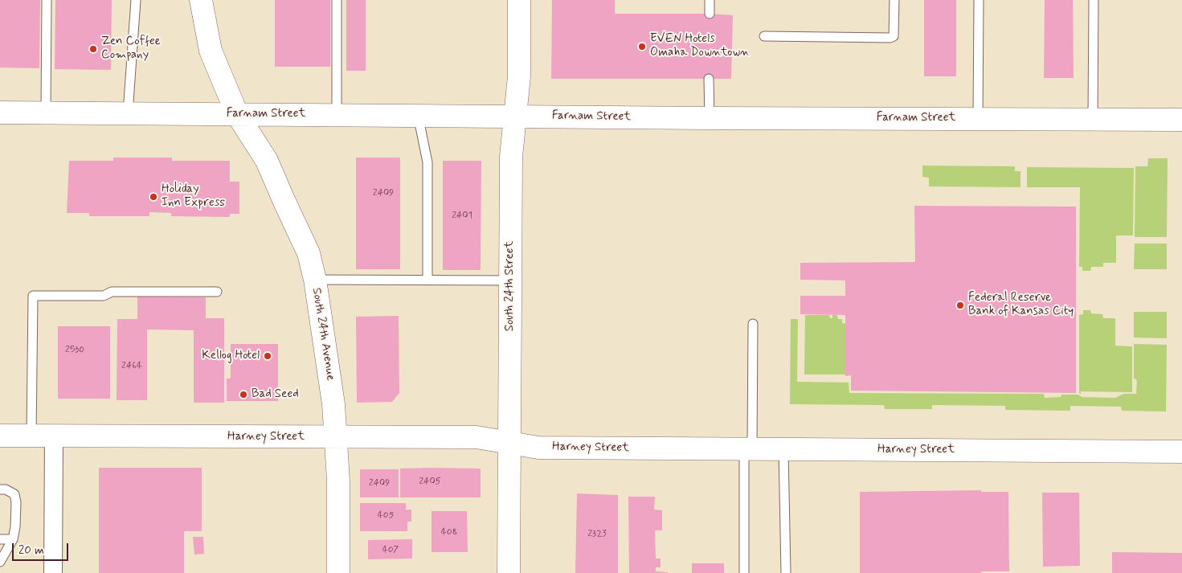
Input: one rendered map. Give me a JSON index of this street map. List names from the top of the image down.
{
  "streets": {
    "main road": [
      "Farnam Street",
      "South 24th Street",
      "South 24th Avenue",
      "Harney Street"
    ]
  },
  "crossings": [
    ["Farnam Street", "South 24th Street"],
    ["Farnam Street", "South 24th Avenue"],
    ["South 24th Street", "Harney Street"],
    ["South 24th Avenue", "Harney Street"]
  ],
  "places": [
    "EVEN Hotels Omaha Downtown",
    "Zen Coffee Company",
    "Holiday Inn Express",
    "Federal Reserve Bank of Kansas City",
    "Kellog Hotel",
    "Bad Seed"
  ],
  "house_numbers": [
    "2409",
    "2401",
    "2530",
    "2464",
    "2405",
    "2409",
    "405",
    "408",
    "2323",
    "407"
  ],
  "scale_bar": "20 m"
}
